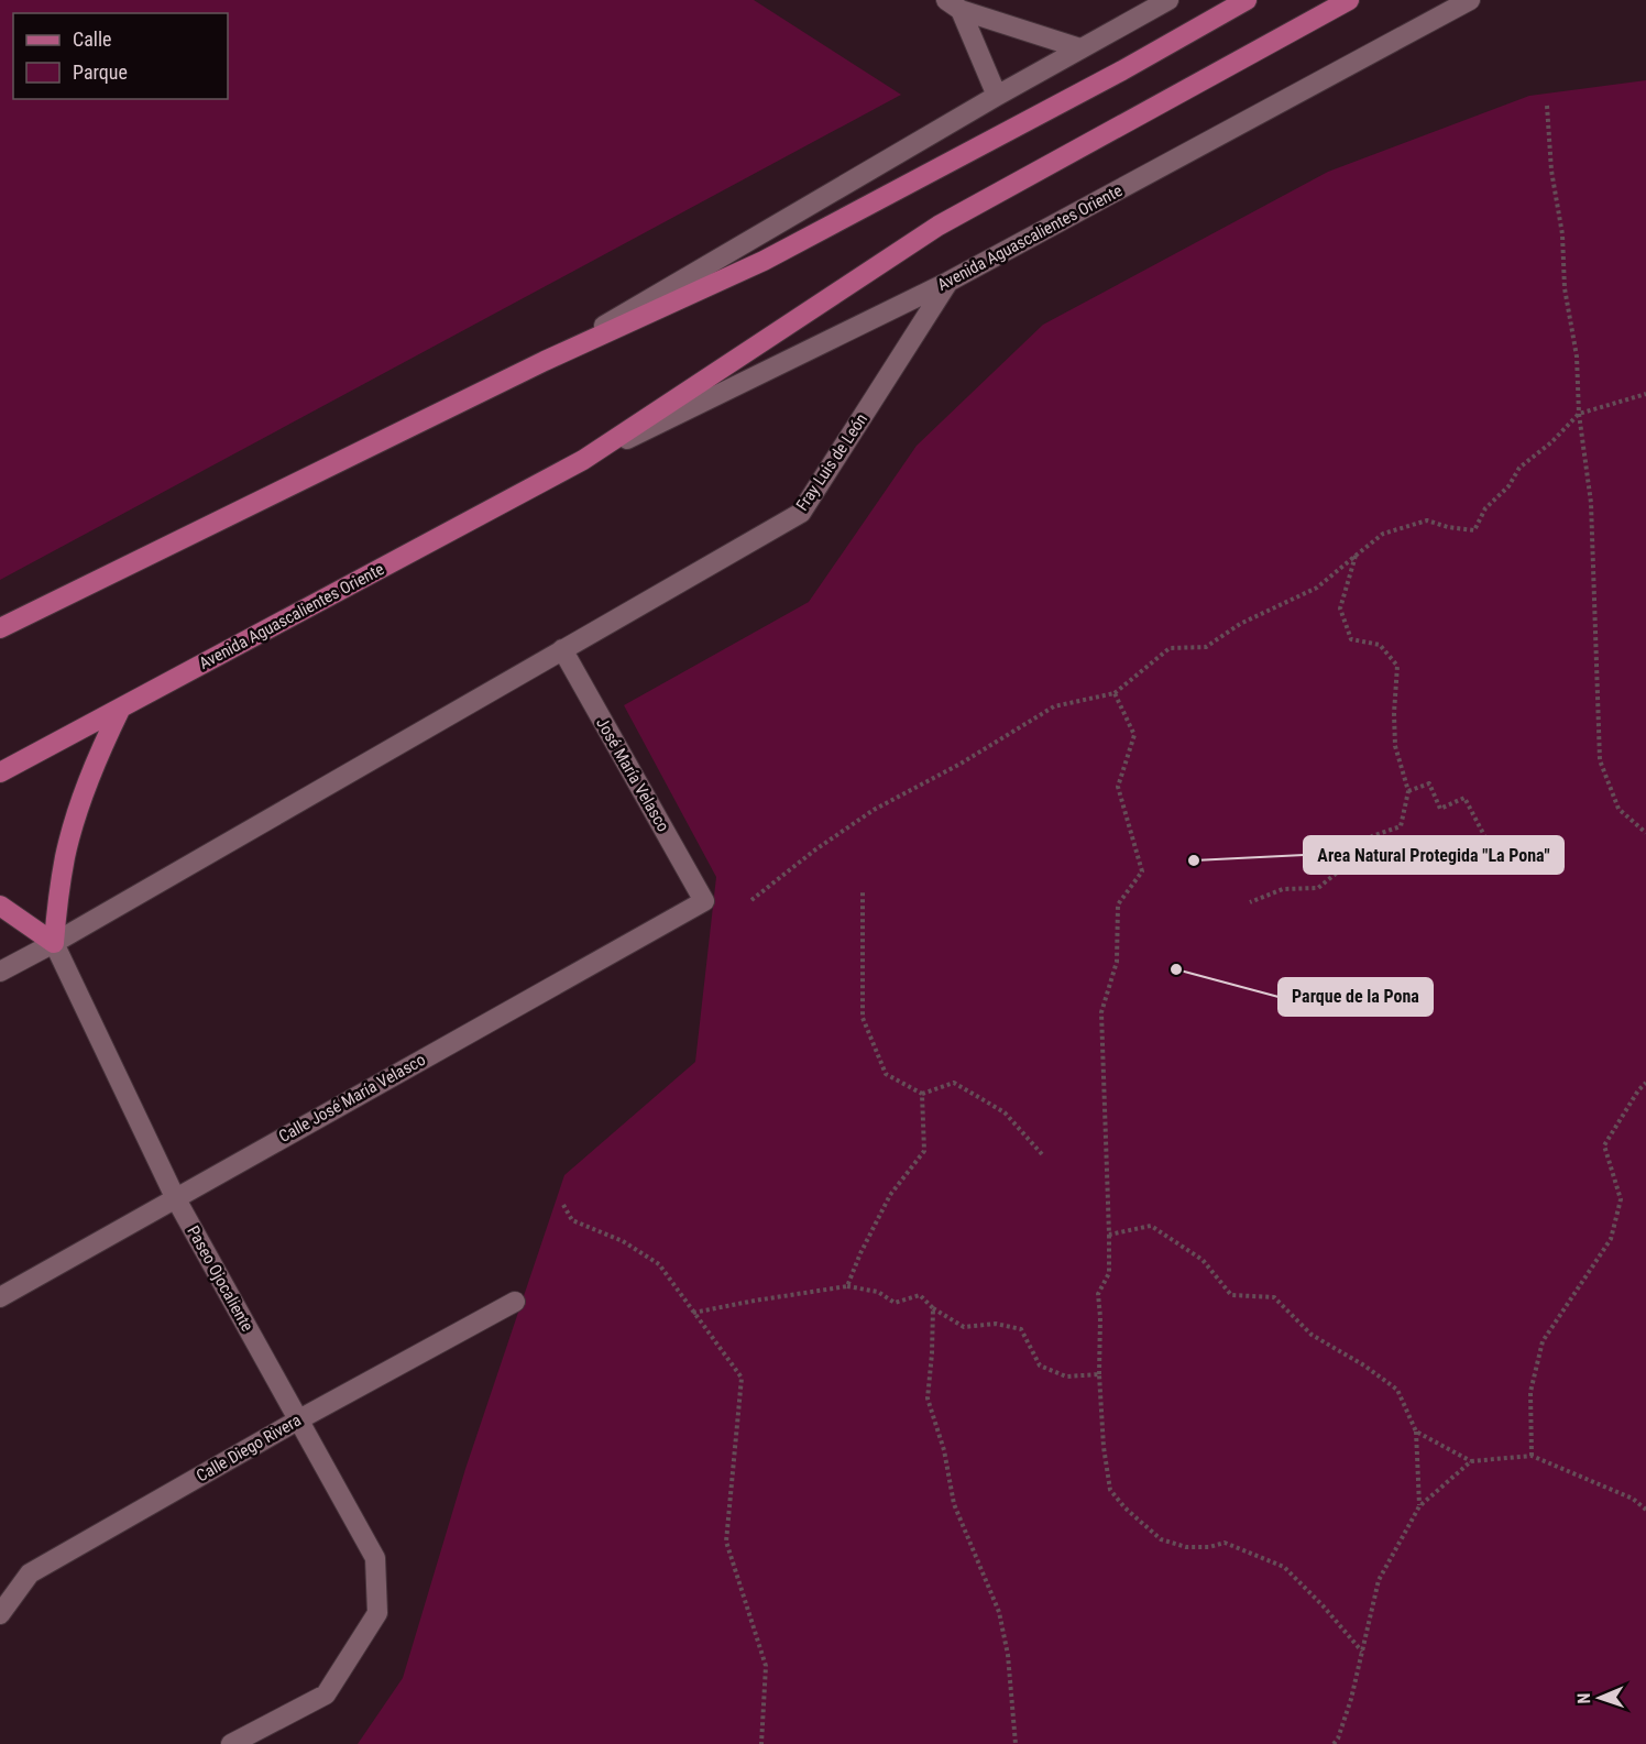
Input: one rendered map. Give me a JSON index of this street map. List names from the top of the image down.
{
  "streets": {
    "main road": ["Avenida Aguascalientes Oriente"],
    "street": [
      "Fray Luis de León",
      "José María Velasco",
      "Calle José María Velasco",
      "Paseo Ojocaliente",
      "Calle Diego Rivera"
    ]
  },
  "crossings": [
    ["Avenida Aguascalientes Oriente", "Fray Luis de León"],
    ["Fray Luis de León", "José María Velasco"],
    ["José María Velasco", "Calle José María Velasco"],
    ["Calle José María Velasco", "Paseo Ojocaliente"],
    ["Paseo Ojocaliente", "Calle Diego Rivera"]
  ],
  "places": ["Area Natural Protegida \"La Pona\"", "Parque de la Pona"],
  "legend": ["Calle", "Parque"],
  "north": "left"
}
